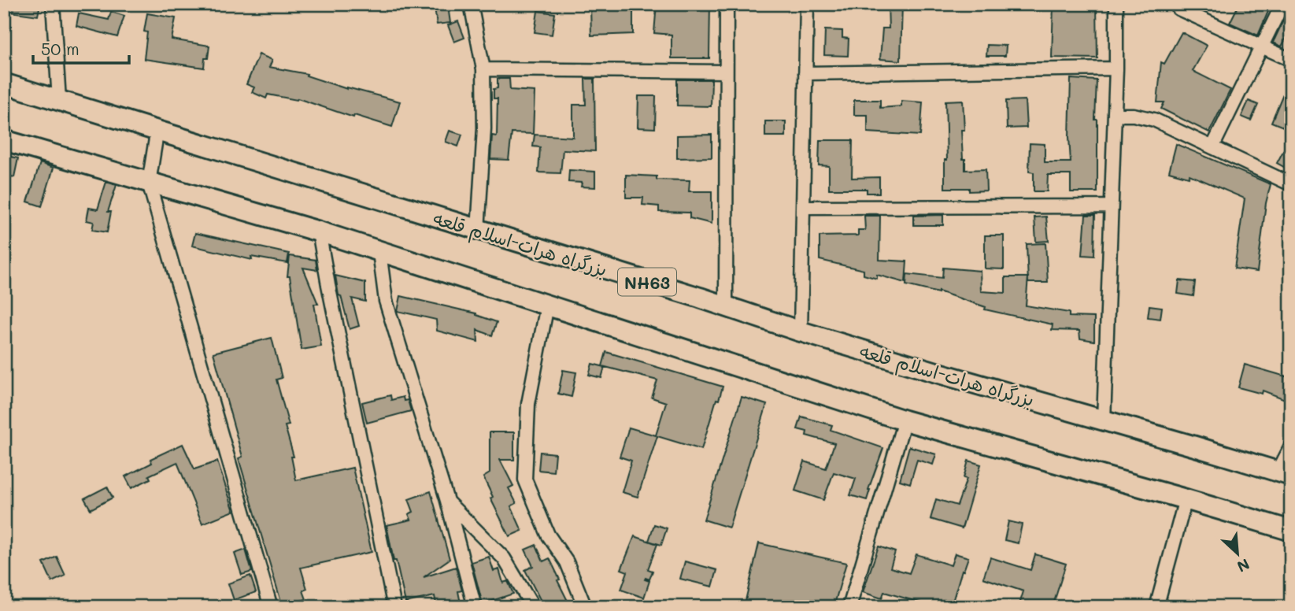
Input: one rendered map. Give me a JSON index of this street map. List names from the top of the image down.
{
  "streets": {
    "highway": ["بزرگراه هرات-اسلام قلعه", "NH63"]
  },
  "scale_bar": "50 m",
  "north": "bottom right"
}
